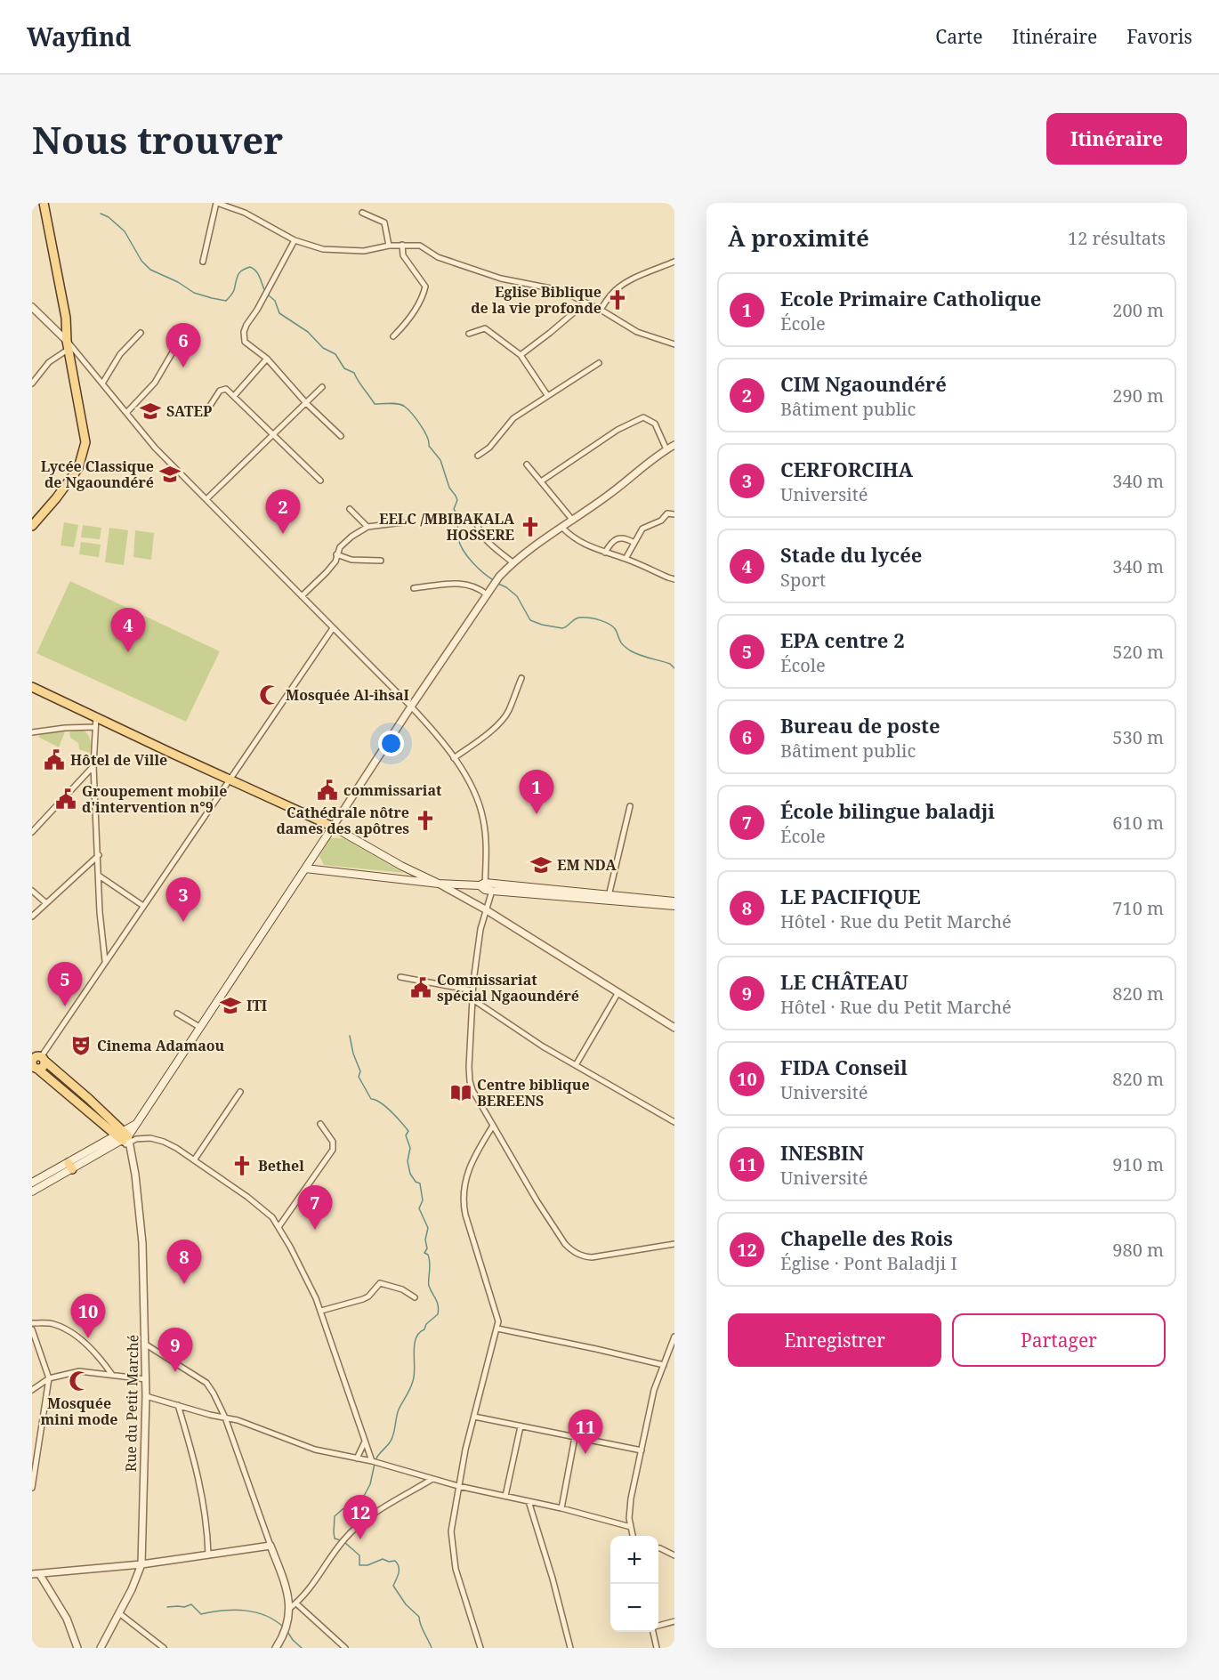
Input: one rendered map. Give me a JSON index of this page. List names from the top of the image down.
{
  "streets": {
    "street": ["Rue du Petit Marché"]
  },
  "places": {
    "church": [
      "Eglise Biblique de la vie profonde",
      "EELC /MBIBAKALA HOSSERE",
      "Cathédrale nôtre dames des apôtres",
      "Bethel"
    ],
    "school or university": [
      "SATEP",
      "Lycée Classique de Ngaoundéré",
      "EM NDA",
      "ITI"
    ],
    "mosque": ["Mosquée Al-ihsaI", "Mosquée mini mode"],
    "public building": [
      "Hôtel de Ville",
      "commissariat",
      "Groupement mobile d'intervention n°9",
      "Commissariat spécial Ngaoundéré"
    ],
    "theatre": ["Cinema Adamaou"],
    "library": ["Centre biblique BEREENS"]
  },
  "page": {
    "header": "Wayfind",
    "nav": ["Carte", "Itinéraire", "Favoris"],
    "buttons": [
      "Itinéraire",
      ["Enregistrer", "Partager"]
    ],
    "title": "Nous trouver",
    "heading": ["À proximité", "12 résultats"],
    "list": [
      {
        "mark": "1",
        "name": "Ecole Primaire Catholique",
        "note": "École",
        "value": "200 m"
      },
      {
        "mark": "2",
        "name": "CIM Ngaoundéré",
        "note": "Bâtiment public",
        "value": "290 m"
      },
      {
        "mark": "3",
        "name": "CERFORCIHA",
        "note": "Université",
        "value": "340 m"
      },
      {
        "mark": "4",
        "name": "Stade du lycée",
        "note": "Sport",
        "value": "340 m"
      },
      {
        "mark": "5",
        "name": "EPA centre 2",
        "note": "École",
        "value": "520 m"
      },
      {
        "mark": "6",
        "name": "Bureau de poste",
        "note": "Bâtiment public",
        "value": "530 m"
      },
      {
        "mark": "7",
        "name": "École bilingue baladji",
        "note": "École",
        "value": "610 m"
      },
      {
        "mark": "8",
        "name": "LE PACIFIQUE",
        "note": "Hôtel · Rue du Petit Marché",
        "value": "710 m"
      },
      {
        "mark": "9",
        "name": "LE CHÂTEAU",
        "note": "Hôtel · Rue du Petit Marché",
        "value": "820 m"
      },
      {
        "mark": "10",
        "name": "FIDA Conseil",
        "note": "Université",
        "value": "820 m"
      },
      {
        "mark": "11",
        "name": "INESBIN",
        "note": "Université",
        "value": "910 m"
      },
      {
        "mark": "12",
        "name": "Chapelle des Rois",
        "note": "Église · Pont Baladji I",
        "value": "980 m"
      }
    ],
    "pins": [
      "6",
      "2",
      "4",
      "1",
      "3",
      "5",
      "7",
      "8",
      "10",
      "9",
      "11",
      "12"
    ],
    "map_buttons": ["+", "−"]
  }
}
